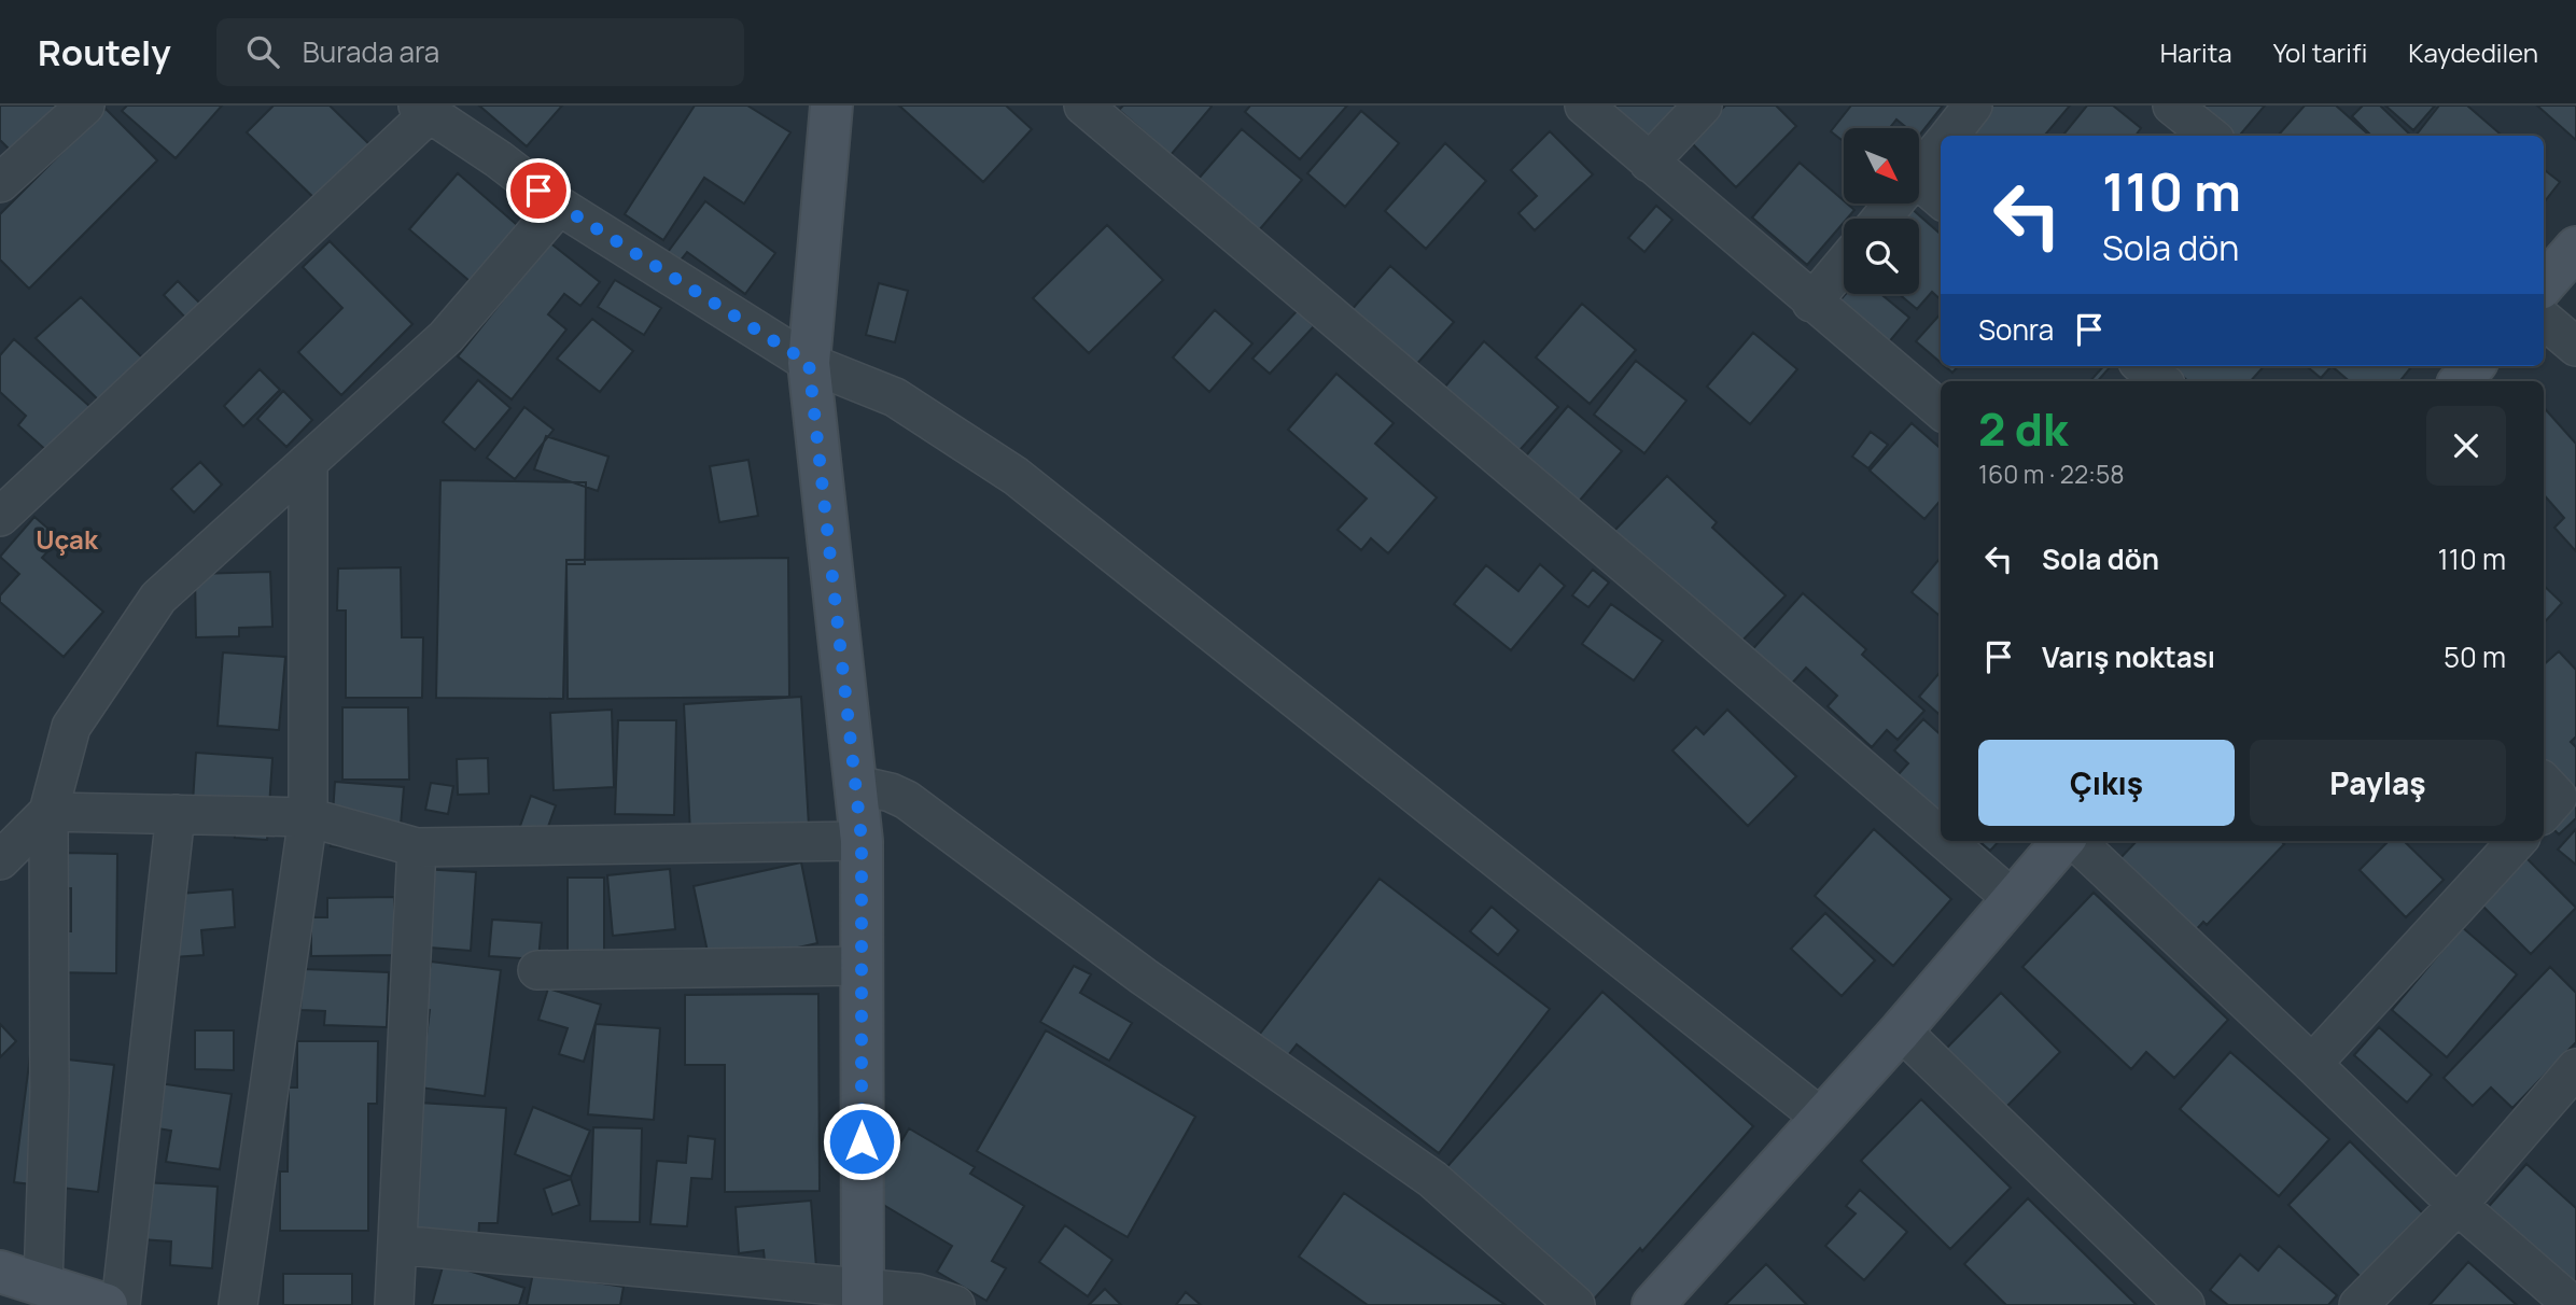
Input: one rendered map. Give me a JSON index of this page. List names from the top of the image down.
{
  "districts": ["Uçak"],
  "north": "bottom right",
  "page": {
    "header": "Routely",
    "search": "Burada ara",
    "nav": ["Harita", "Yol tarifi", "Kaydedilen"],
    "turn": ["110 m", "Sola dön"],
    "then": "Sonra",
    "heading": ["2 dk", "160 m · 22:58"],
    "list": [
      {
        "name": "Sola dön",
        "value": "110 m"
      },
      {
        "name": "Varış noktası",
        "value": "50 m"
      }
    ],
    "buttons": ["Çıkış", "Paylaş"]
  }
}
